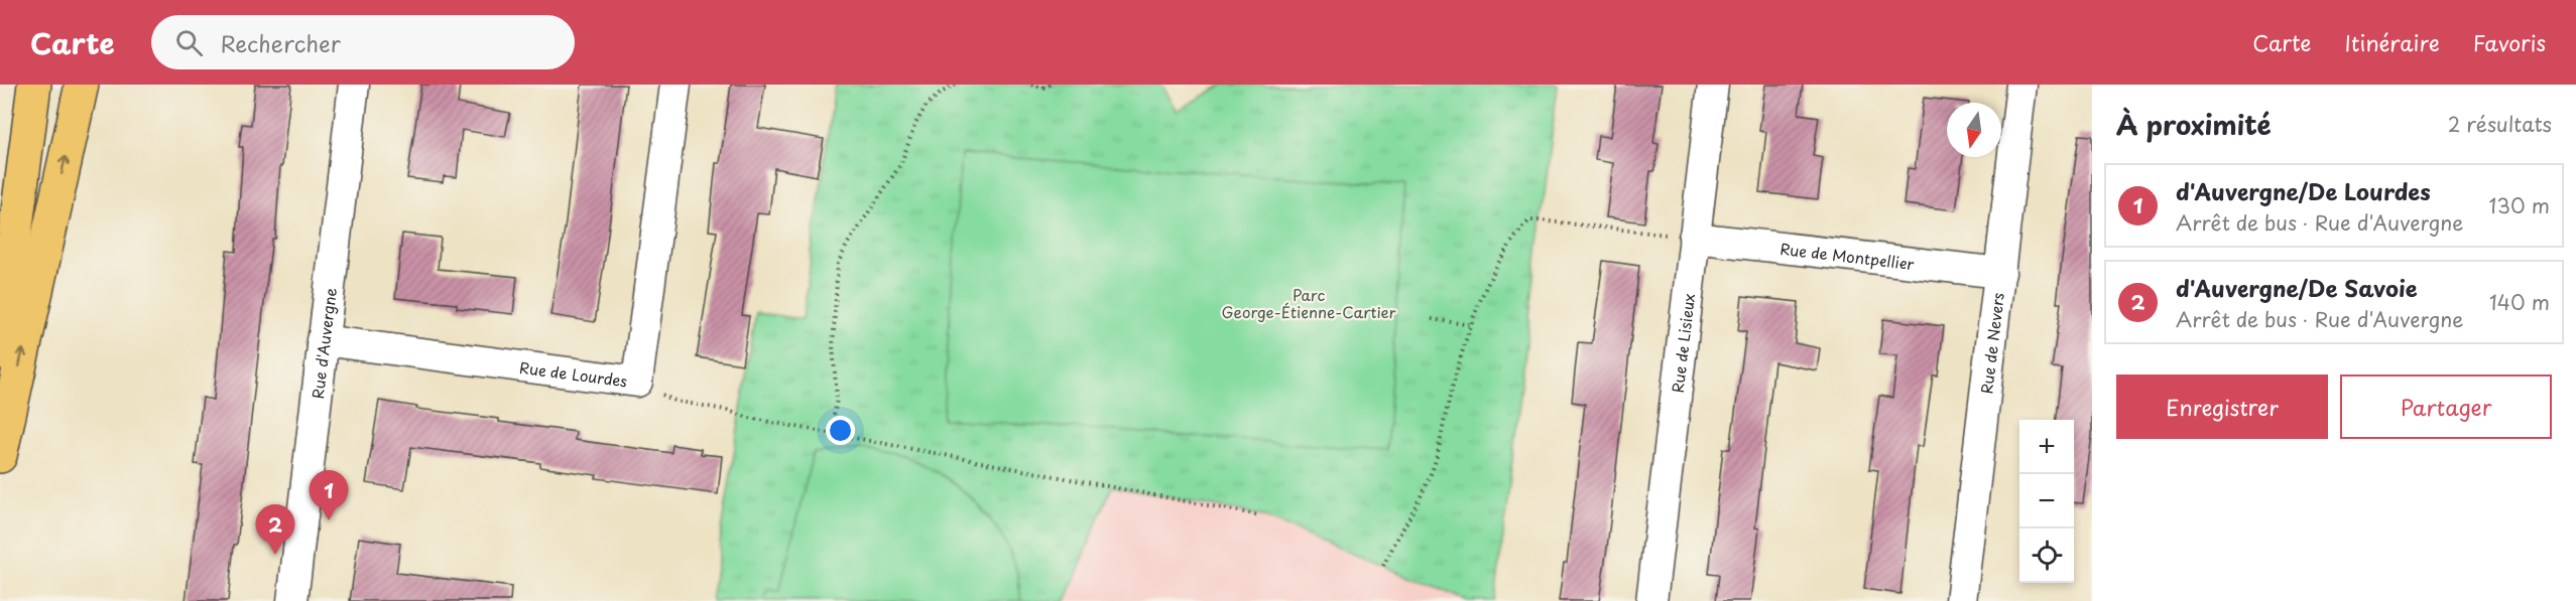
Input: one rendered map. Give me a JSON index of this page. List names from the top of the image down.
{
  "streets": {
    "street": [
      "Rue de Montpellier",
      "Rue d'Auvergne",
      "Rue de Lisieux",
      "Rue de Nevers",
      "Rue de Lourdes"
    ]
  },
  "crossings": [
    ["Rue de Montpellier", "Rue de Lisieux"],
    ["Rue de Montpellier", "Rue de Nevers"],
    ["Rue d'Auvergne", "Rue de Lourdes"]
  ],
  "parks": ["Parc George-Étienne-Cartier"],
  "north": "bottom",
  "page": {
    "header": "Carte",
    "search": "Rechercher",
    "nav": ["Carte", "Itinéraire", "Favoris"],
    "heading": ["À proximité", "2 résultats"],
    "list": [
      {
        "mark": "1",
        "name": "d'Auvergne/De Lourdes",
        "note": "Arrêt de bus · Rue d'Auvergne",
        "value": "130 m"
      },
      {
        "mark": "2",
        "name": "d'Auvergne/De Savoie",
        "note": "Arrêt de bus · Rue d'Auvergne",
        "value": "140 m"
      }
    ],
    "buttons": ["Enregistrer", "Partager"],
    "map_buttons": ["+", "−"],
    "pins": ["1", "2"]
  }
}
